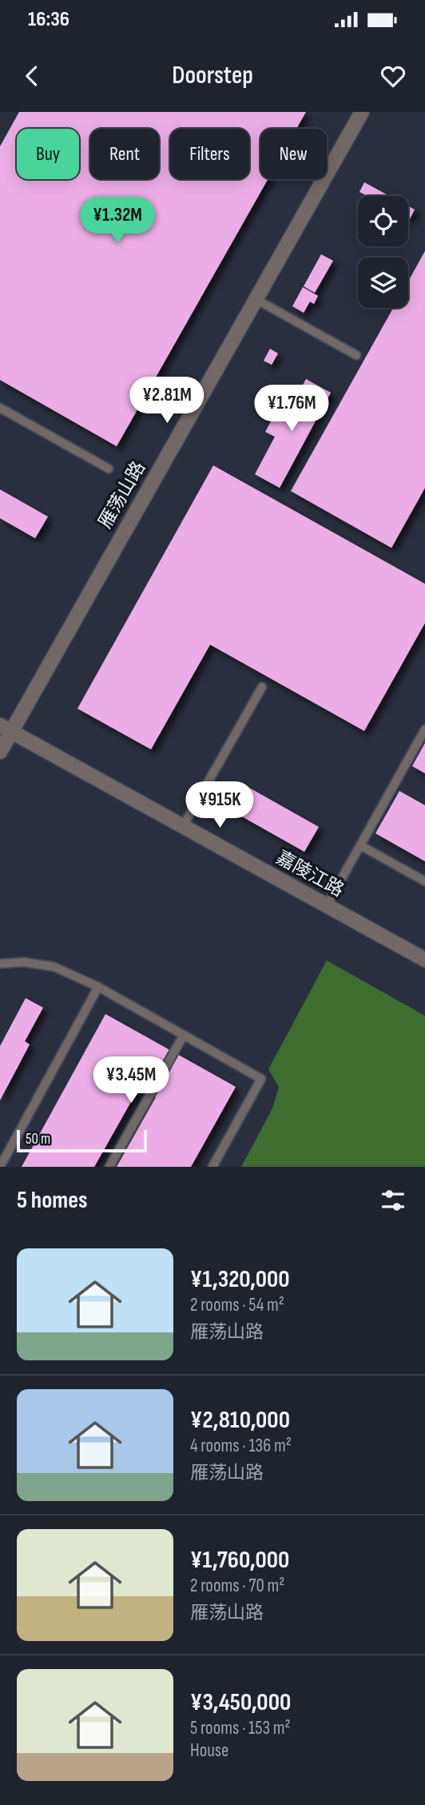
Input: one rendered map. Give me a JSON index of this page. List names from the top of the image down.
{
  "streets": {
    "street": ["雁荡山路", "嘉陵江路"]
  },
  "crossings": [
    ["雁荡山路", "嘉陵江路"]
  ],
  "scale_bar": "50 m",
  "page": {
    "status": "16:36",
    "header": "Doorstep",
    "chip": [
      "Buy",
      "Rent",
      "Filters",
      "New"
    ],
    "price": [
      "¥1.32M",
      "¥2.81M",
      "¥1.76M",
      "¥915K",
      "¥3.45M"
    ],
    "scale": "50 m",
    "heading": "5 homes",
    "list": [
      {
        "name": "¥1,320,000",
        "note": "2 rooms · 54 m² · 雁荡山路"
      },
      {
        "name": "¥2,810,000",
        "note": "4 rooms · 136 m² · 雁荡山路"
      },
      {
        "name": "¥1,760,000",
        "note": "2 rooms · 70 m² · 雁荡山路"
      },
      {
        "name": "¥3,450,000",
        "note": "5 rooms · 153 m² · House"
      }
    ]
  }
}
